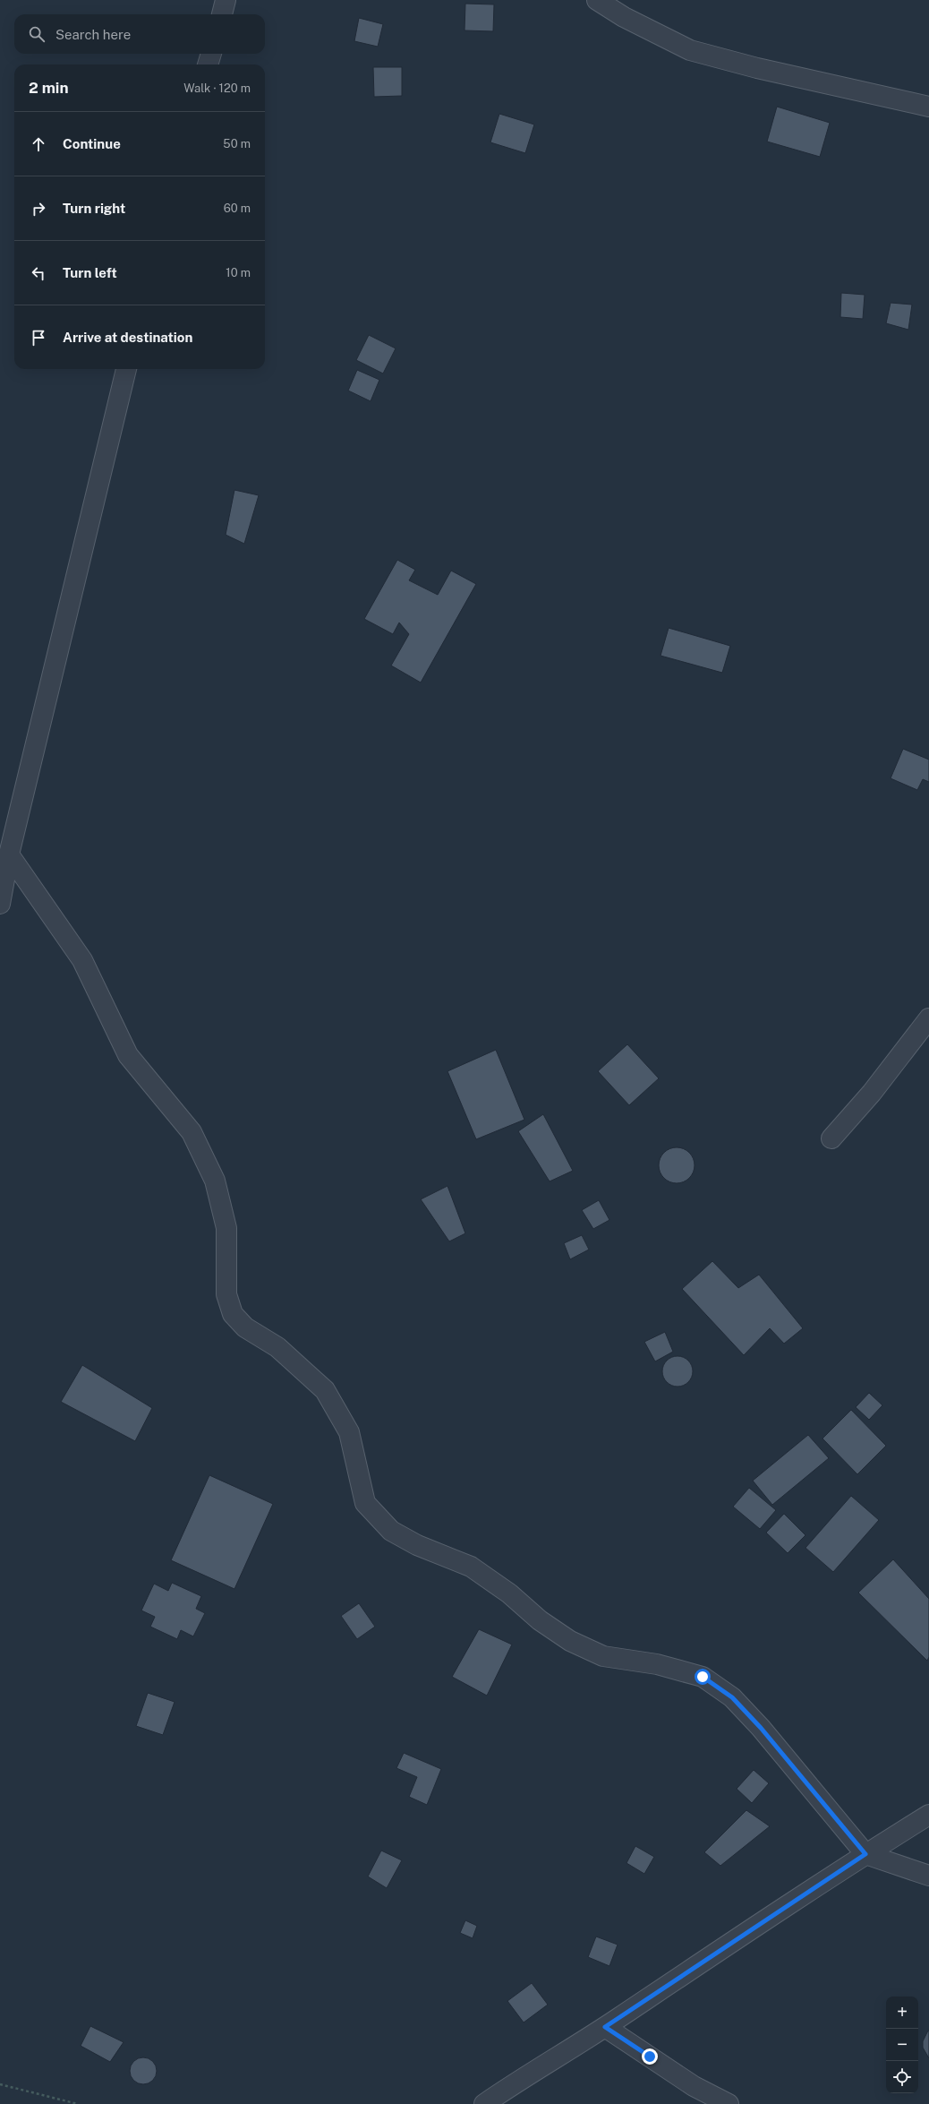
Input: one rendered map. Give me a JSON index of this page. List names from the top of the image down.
{
  "page": {
    "search": "Search here",
    "heading": ["2 min", "Walk · 120 m"],
    "list": [
      ["Continue", "50 m"],
      ["Turn right", "60 m"],
      ["Turn left", "10 m"],
      "Arrive at destination"
    ],
    "map_buttons": ["+", "−"]
  }
}
